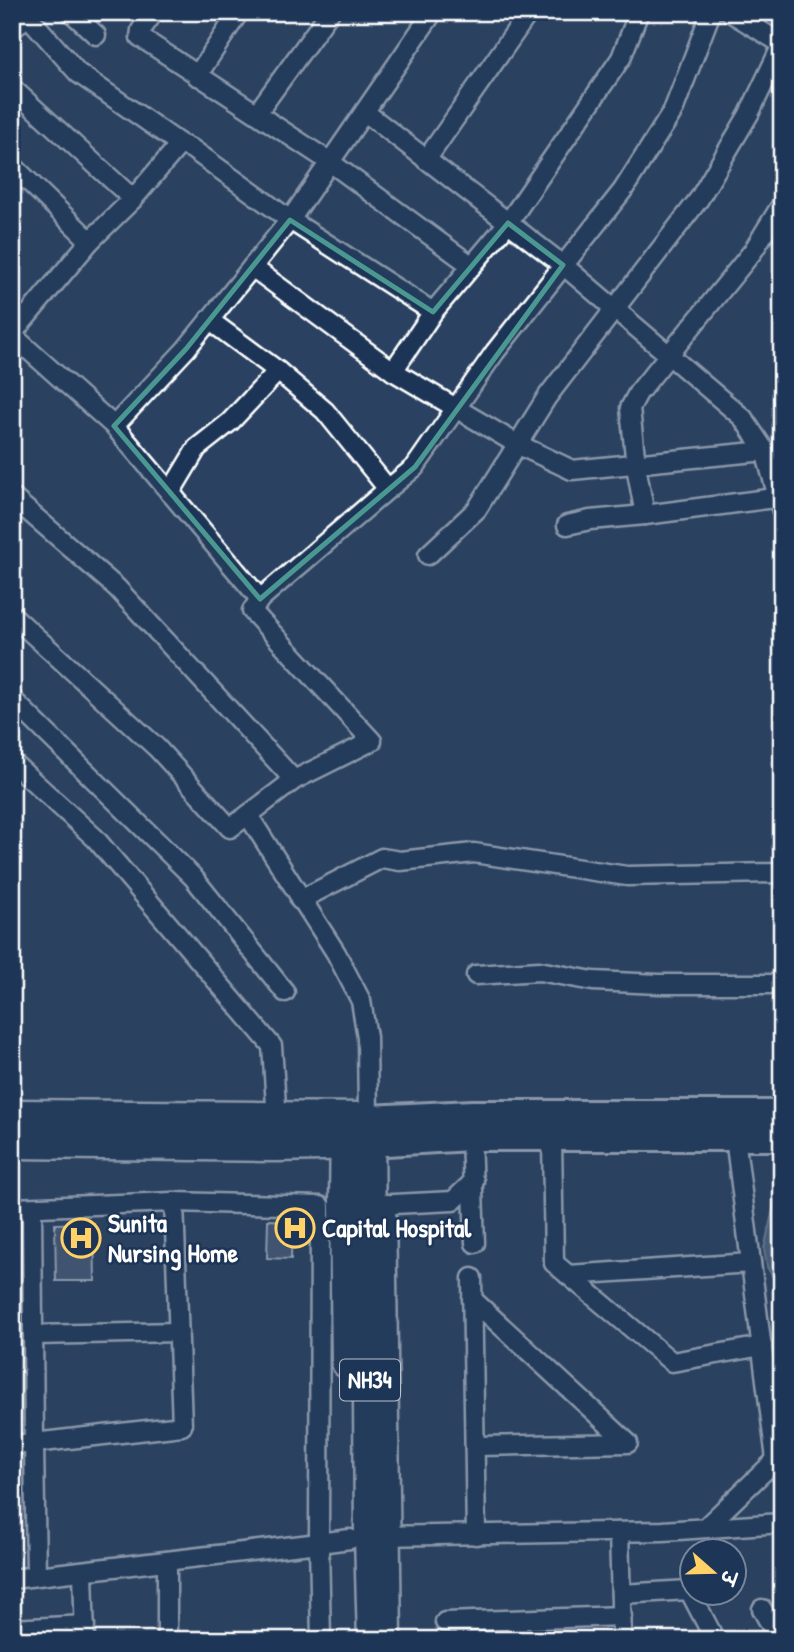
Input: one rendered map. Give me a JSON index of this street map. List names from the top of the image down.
{
  "streets": {
    "highway": ["NH34"]
  },
  "places": {
    "hospital": ["Capital Hospital", "Sunita Nursing Home"]
  },
  "north": "right"
}
